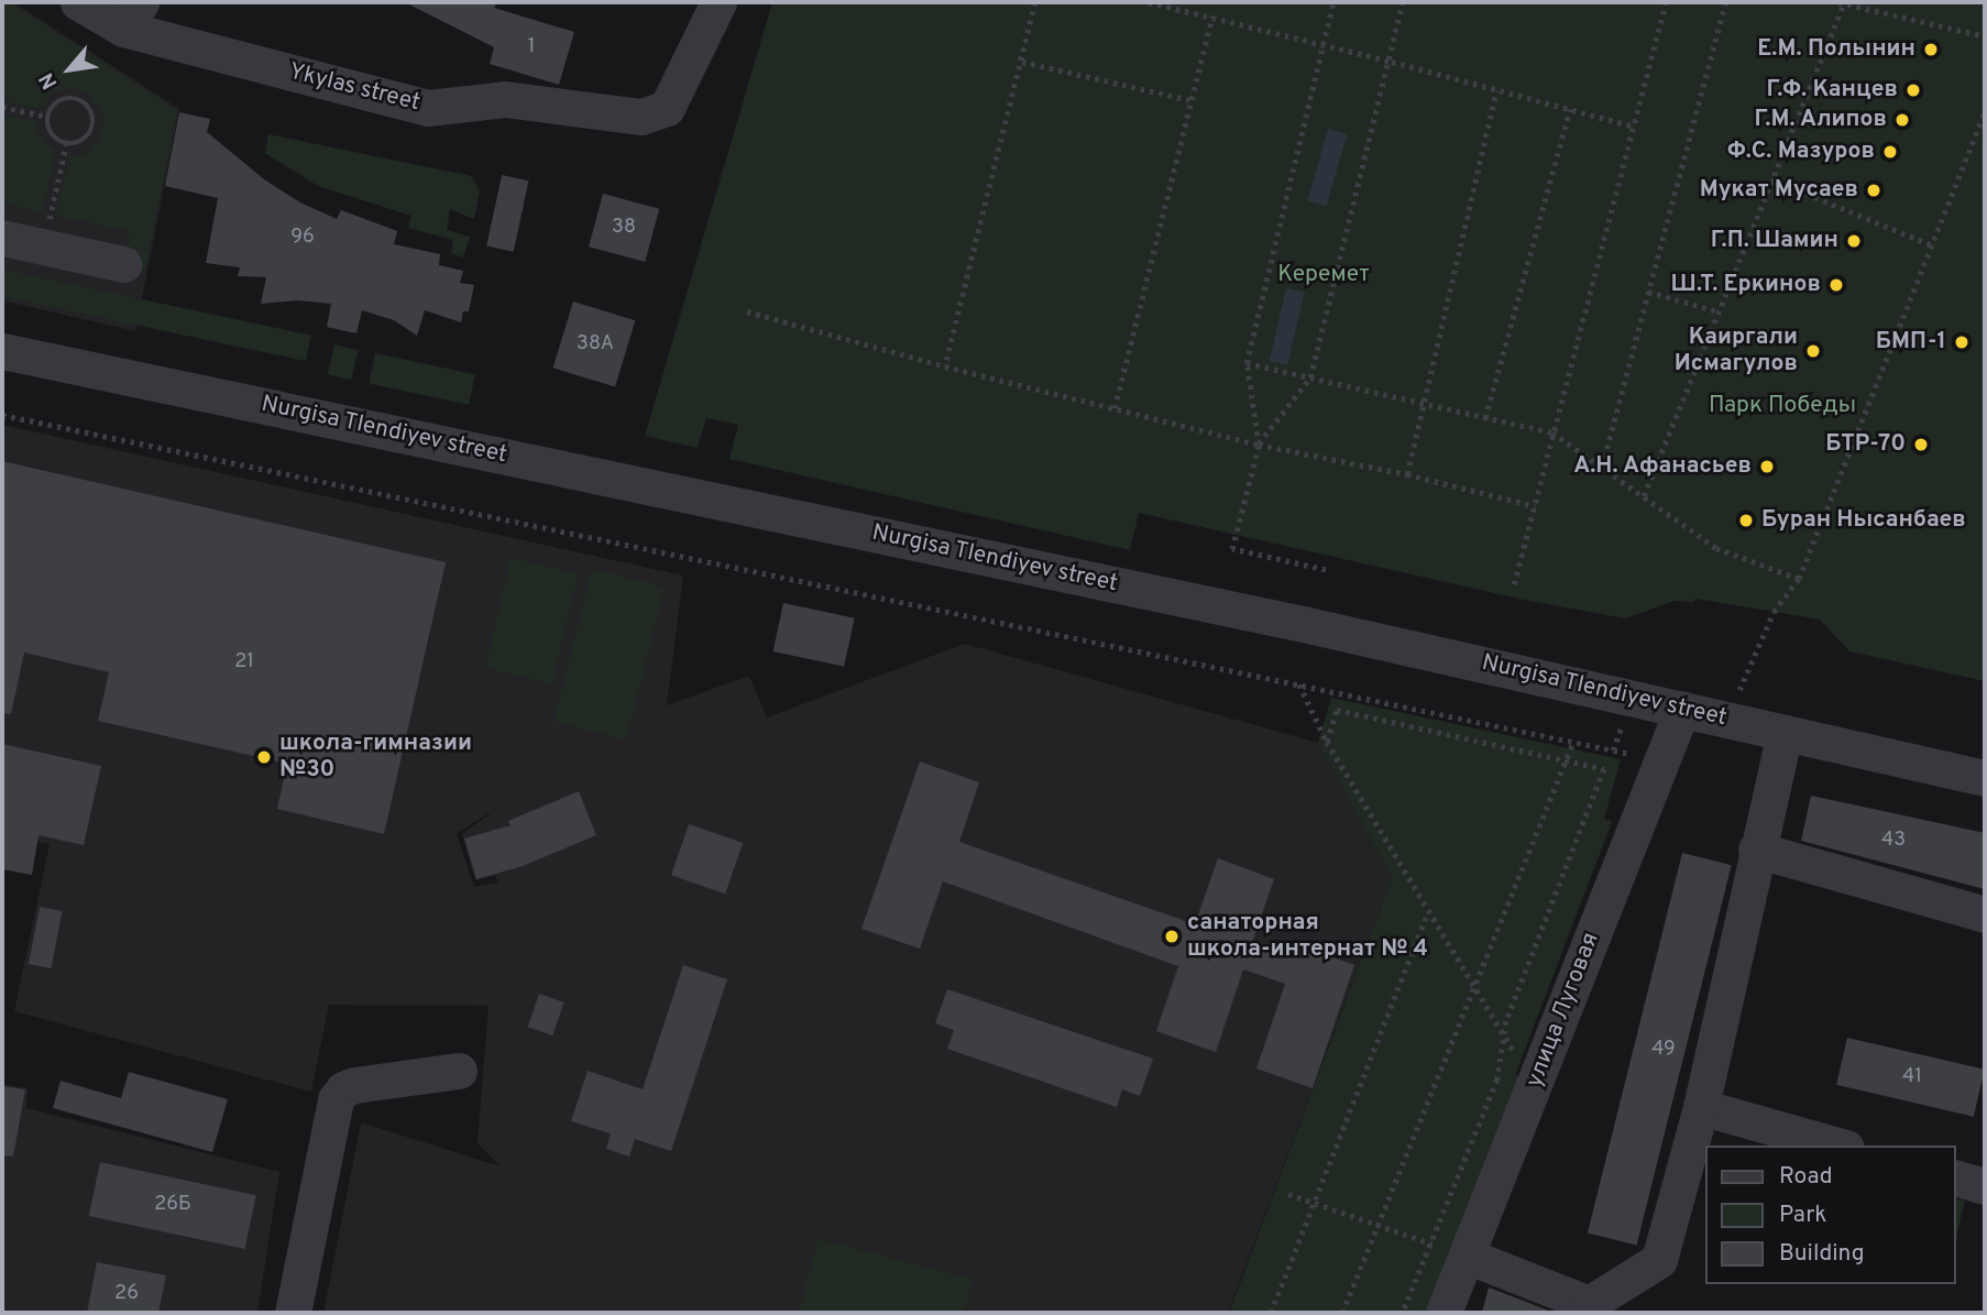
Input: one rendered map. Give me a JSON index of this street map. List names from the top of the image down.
{
  "streets": {
    "street": ["Ykylas street", "Nurgisa Tlendiyev street", "улица Луговая"]
  },
  "crossings": [
    ["Nurgisa Tlendiyev street", "улица Луговая"]
  ],
  "parks": ["Керемет", "Парк Победы"],
  "places": [
    "Е.М. Полынин",
    "Г.Ф. Канцев",
    "Г.М. Алипов",
    "Ф.С. Мазуров",
    "Мукат Мусаев",
    "Г.П. Шамин",
    "Ш.Т. Еркинов",
    "БМП-1",
    "Каиргали Исмагулов",
    "БТР-70",
    "А.Н. Афанасьев",
    "Буран Нысанбаев",
    "школа-гимназии №30",
    "санаторная школа-интернат № 4"
  ],
  "house_numbers": [
    "1",
    "38",
    "96",
    "38А",
    "21",
    "43",
    "49",
    "41",
    "26Б",
    "26"
  ],
  "legend": ["Road", "Park", "Building"],
  "north": "bottom left"
}
